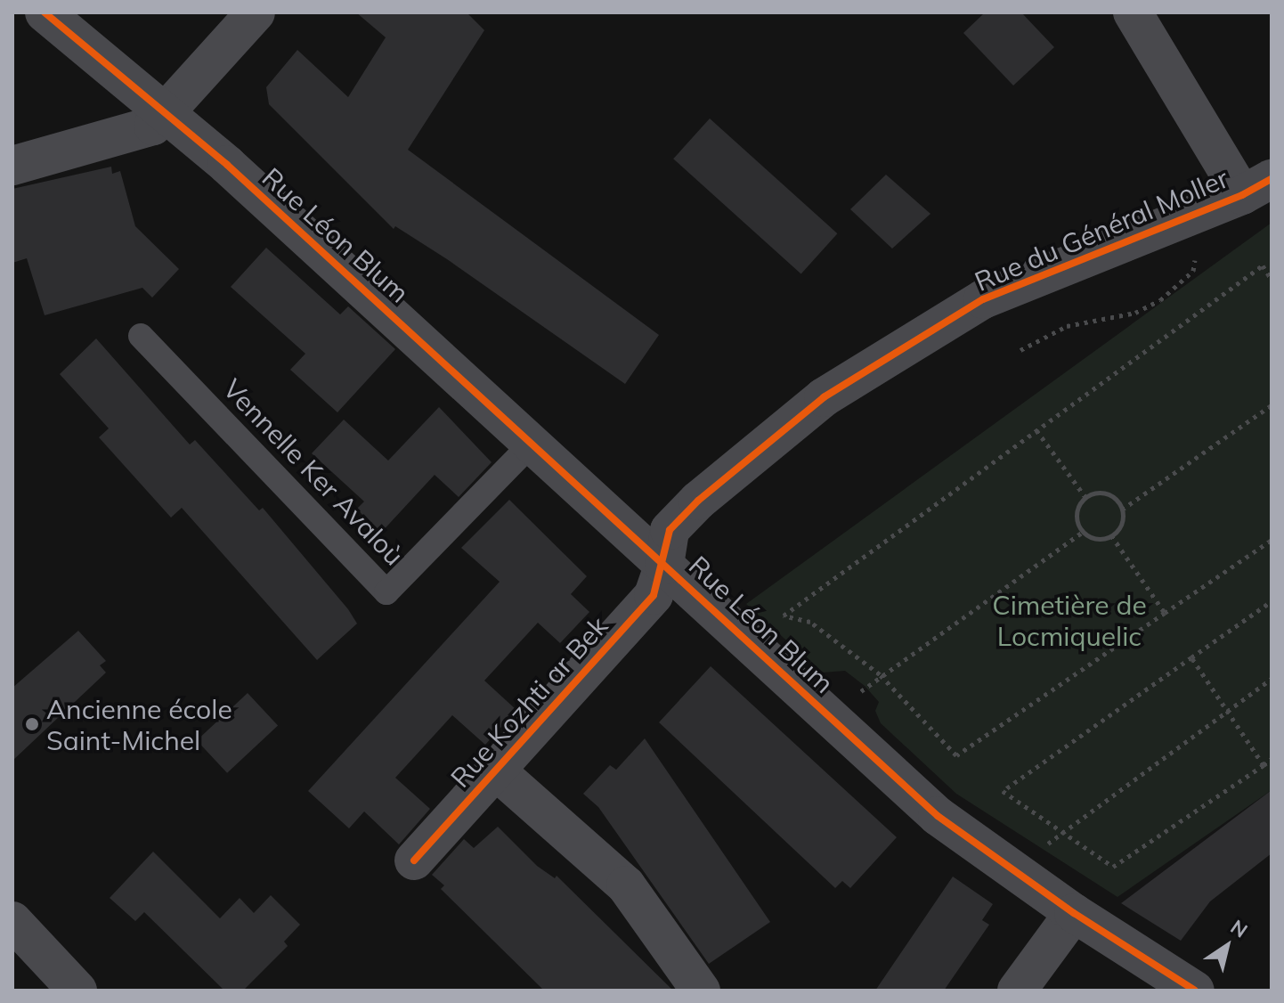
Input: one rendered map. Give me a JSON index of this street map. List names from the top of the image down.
{
  "streets": {
    "street": ["Rue du Général Moller", "Rue Léon Blum", "Rue Kozhti ar Bek"],
    "lane": ["Vennelle Ker Avaloù"]
  },
  "crossings": [
    ["Rue du Général Moller", "Rue Léon Blum"],
    ["Rue du Général Moller", "Rue Kozhti ar Bek"],
    ["Rue Léon Blum", "Vennelle Ker Avaloù"],
    ["Rue Léon Blum", "Rue Kozhti ar Bek"]
  ],
  "parks": ["Cimetière de Locmiquelic"],
  "places": ["Ancienne école Saint-Michel"],
  "north": "top right"
}
